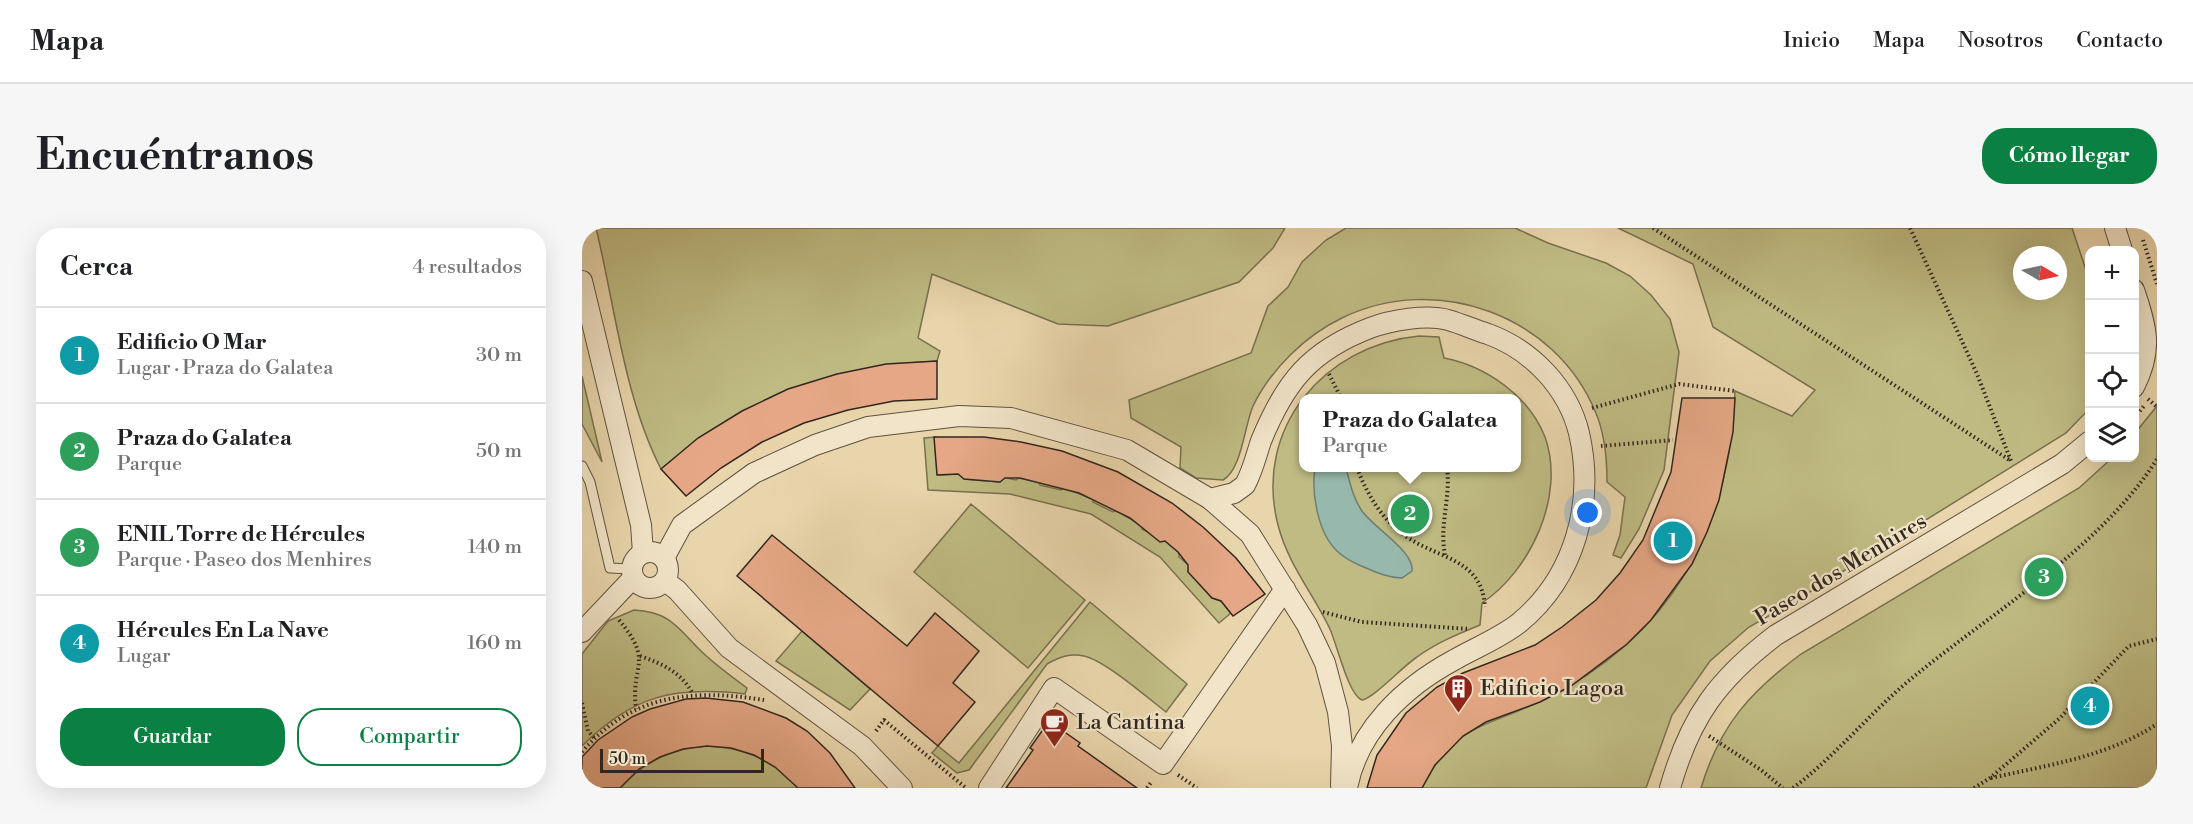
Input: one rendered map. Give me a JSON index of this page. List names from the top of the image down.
{
  "streets": {
    "street": ["Paseo dos Menhires"]
  },
  "places": {
    "building": ["Edificio Lagoa"],
    "cafe": ["La Cantina"]
  },
  "scale_bar": "50 m",
  "north": "right",
  "page": {
    "header": "Mapa",
    "nav": [
      "Inicio",
      "Mapa",
      "Nosotros",
      "Contacto"
    ],
    "buttons": [
      "Cómo llegar",
      ["Guardar", "Compartir"]
    ],
    "title": "Encuéntranos",
    "heading": ["Cerca", "4 resultados"],
    "map_buttons": ["+", "−"],
    "list": [
      {
        "mark": "1",
        "name": "Edificio O Mar",
        "note": "Lugar · Praza do Galatea",
        "value": "30 m"
      },
      {
        "mark": "2",
        "name": "Praza do Galatea",
        "note": "Parque",
        "value": "50 m"
      },
      {
        "mark": "3",
        "name": "ENIL Torre de Hércules",
        "note": "Parque · Paseo dos Menhires",
        "value": "140 m"
      },
      {
        "mark": "4",
        "name": "Hércules En La Nave",
        "note": "Lugar",
        "value": "160 m"
      }
    ],
    "popup": ["Praza do Galatea", "Parque"],
    "pins": [
      "2",
      "1",
      "3",
      "4"
    ],
    "scale": "50 m"
  }
}
